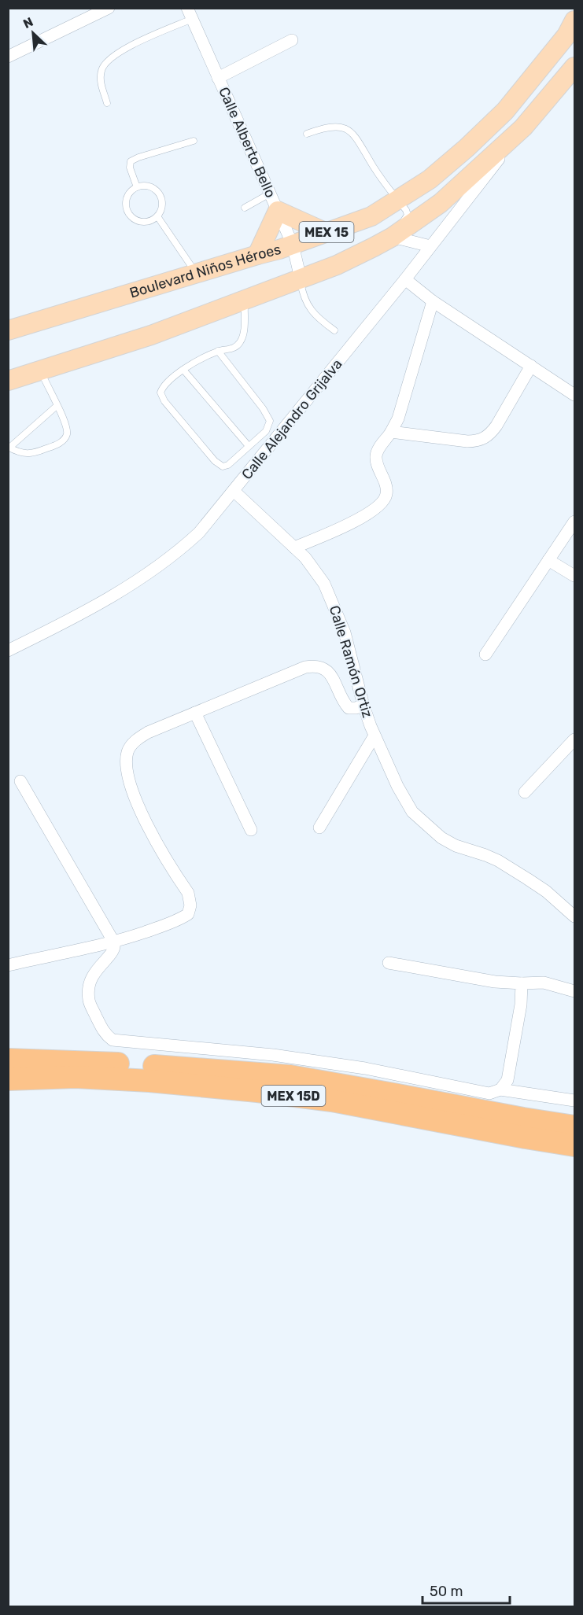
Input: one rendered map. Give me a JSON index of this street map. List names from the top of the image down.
{
  "streets": {
    "highway": ["MEX 15D"],
    "main road": ["MEX 15", "Boulevard Niños Héroes"],
    "street": ["Calle Alberto Bello", "Calle Alejandro Grijalva", "Calle Ramón Ortiz"]
  },
  "crossings": [
    ["Calle Alberto Bello", "MEX 15"],
    ["Calle Alberto Bello", "Boulevard Niños Héroes"],
    ["MEX 15", "Calle Alejandro Grijalva"],
    ["Calle Alejandro Grijalva", "Calle Ramón Ortiz"]
  ],
  "scale_bar": "50 m",
  "north": "top left"
}
